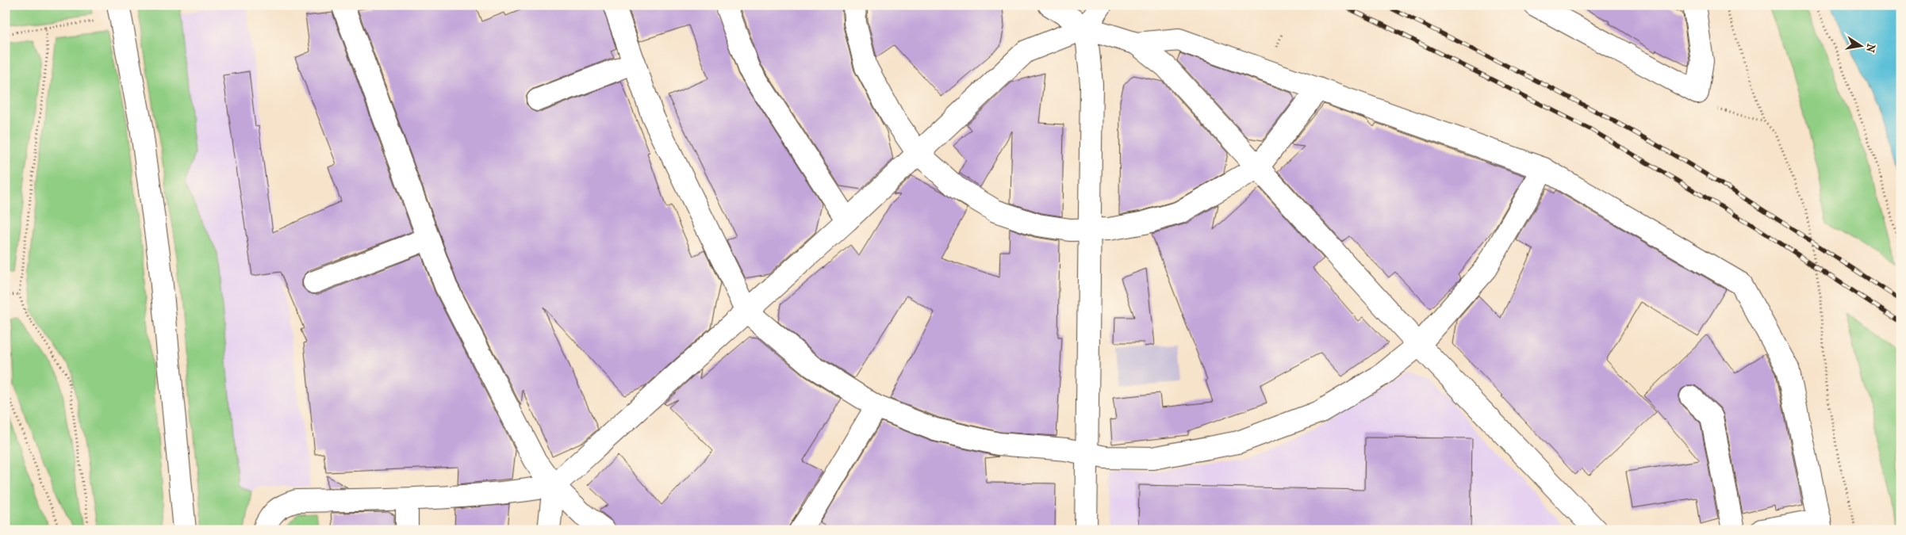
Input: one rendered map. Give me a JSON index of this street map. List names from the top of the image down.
{
  "north": "right"
}
